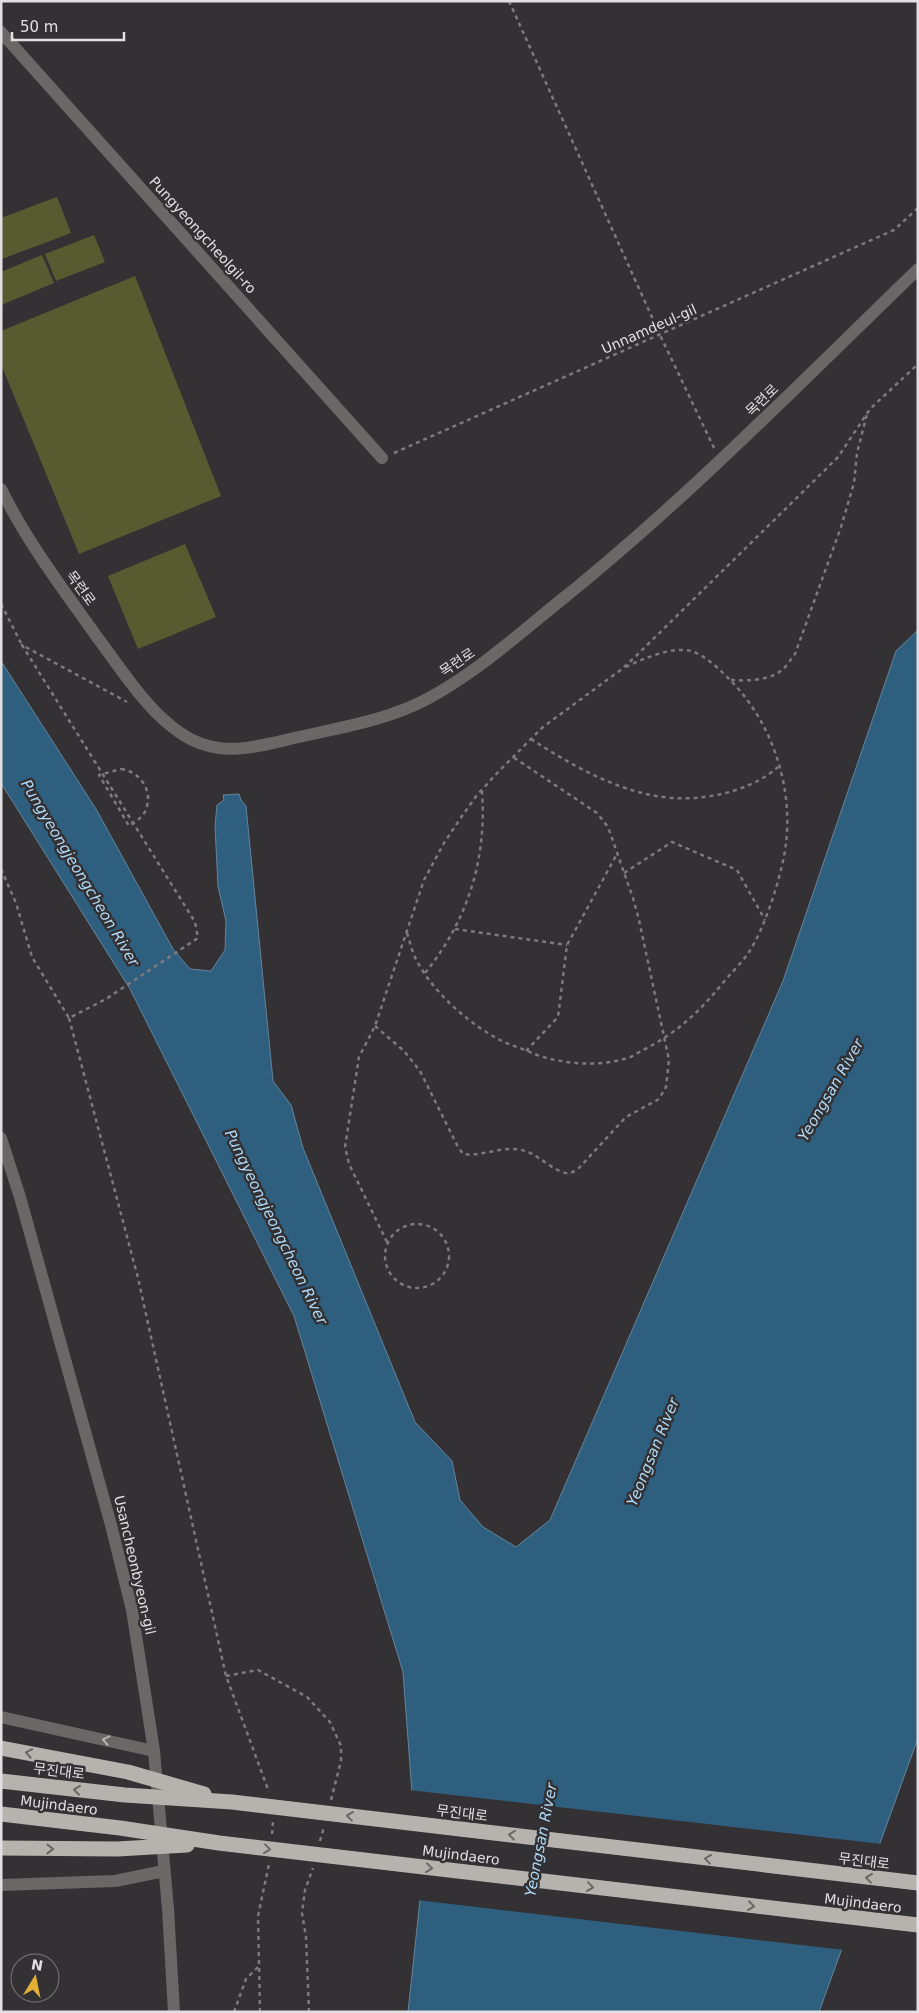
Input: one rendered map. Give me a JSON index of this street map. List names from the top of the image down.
{
  "streets": {
    "highway": ["무진대로", "Mujindaero"],
    "street": ["Pungyeongcheolgil-ro", "목련로", "Usancheonbyeon-gil"],
    "path": ["Unnamdeul-gil"]
  },
  "crossings": [
    ["Pungyeongcheolgil-ro", "Unnamdeul-gil"]
  ],
  "one_way": ["Mujindaero"],
  "water": ["Pungyeongjeongcheon River", "Yeongsan River"],
  "scale_bar": "50 m",
  "north": "top"
}
